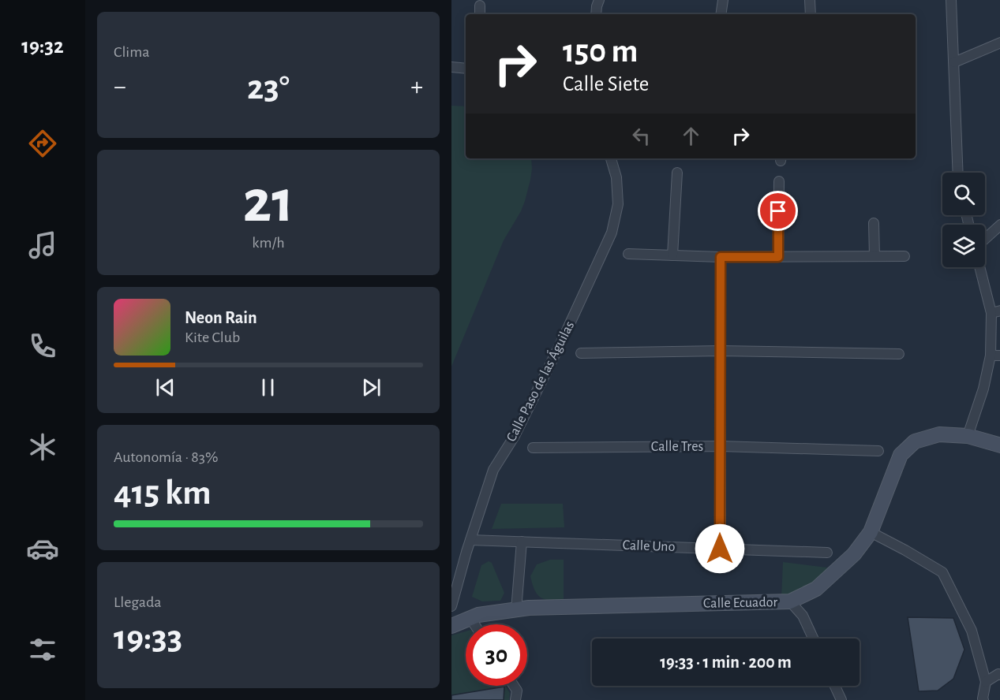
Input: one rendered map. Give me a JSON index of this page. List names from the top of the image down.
{
  "streets": {
    "street": [
      "Calle Paso de las Águilas",
      "Calle Tres",
      "Calle Uno",
      "Calle Ecuador"
    ]
  },
  "crossings": [
    ["Calle Paso de las Águilas", "Calle Uno"]
  ],
  "page": {
    "tabs": "19:32",
    "tile": [
      "Clima",
      ["21", "km/h"],
      ["Autonomía · 83%", "415 km"],
      ["Llegada", "19:33"]
    ],
    "turn": ["150 m", "Calle Siete"],
    "heat": ["−", "23°", "+"],
    "song": ["Neon Rain", "Kite Club"],
    "limit": "30",
    "trip": "19:33 · 1 min · 200 m"
  }
}
